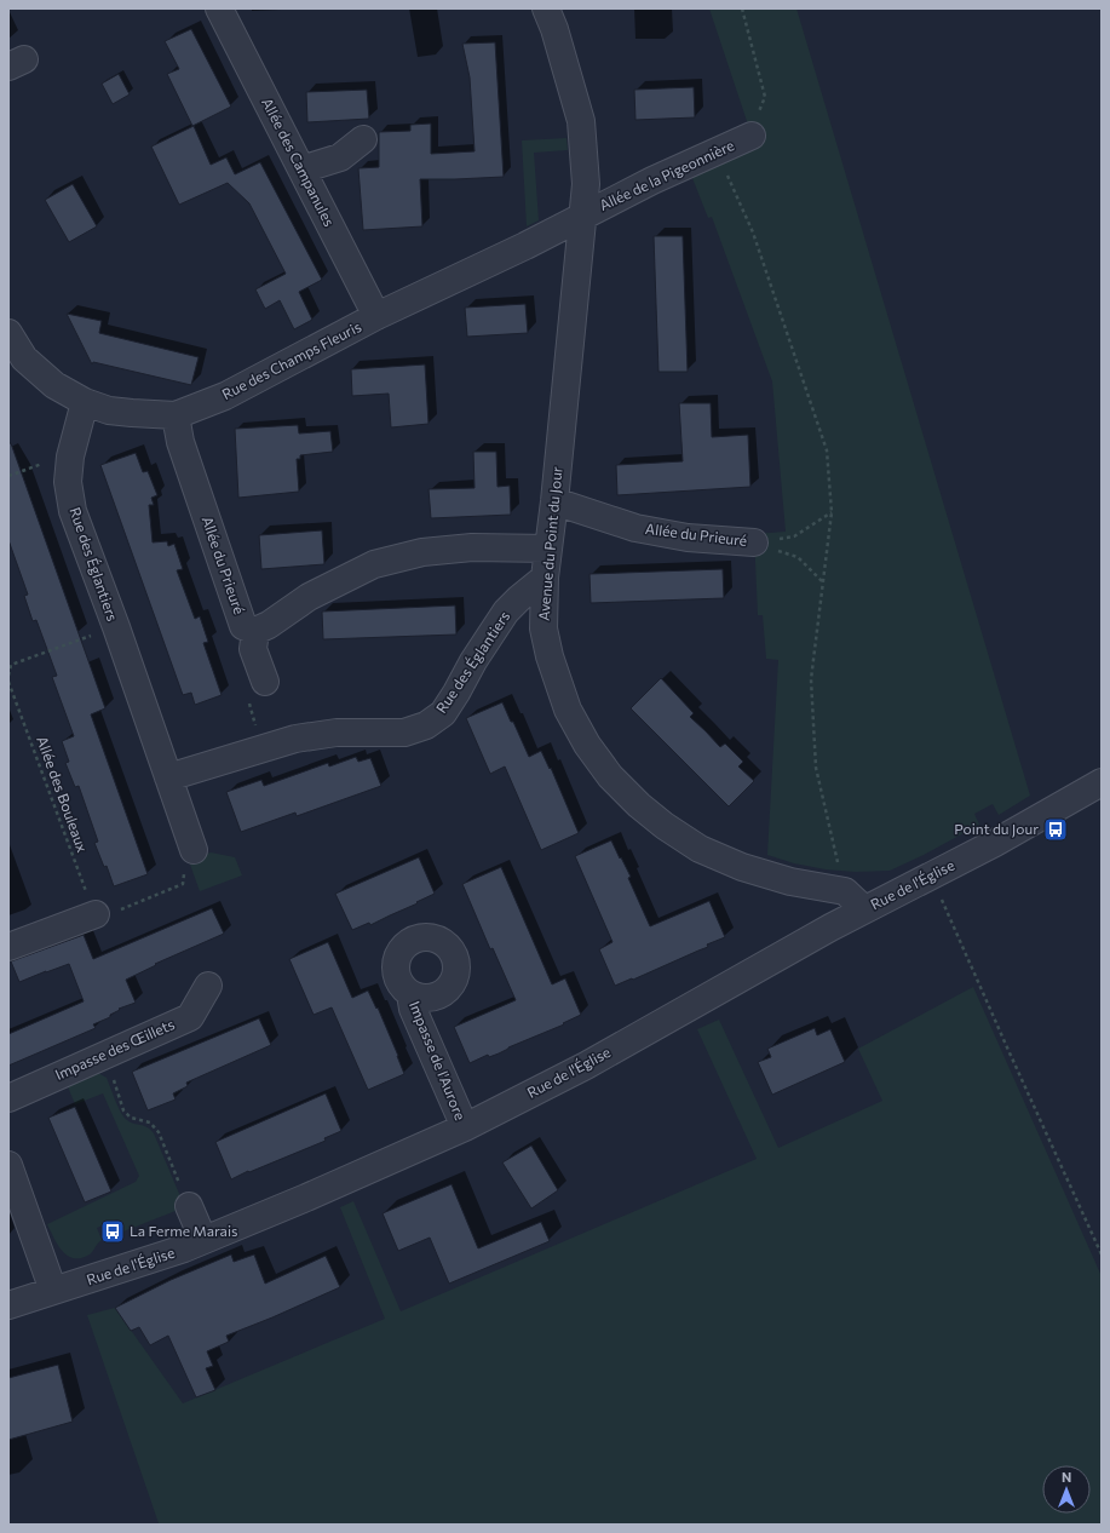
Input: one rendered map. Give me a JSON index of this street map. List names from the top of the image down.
{
  "streets": {
    "street": [
      "Allée des Campanules",
      "Allée de la Pigeonnière",
      "Rue des Champs Fleuris",
      "Allée du Prieuré",
      "Avenue du Point du Jour",
      "Rue des Églantiers",
      "Rue de l'Église",
      "Impasse des Œillets",
      "Impasse de l'Aurore"
    ],
    "path": ["Allée des Bouleaux"]
  },
  "crossings": [
    ["Allée des Campanules", "Rue des Champs Fleuris"],
    ["Allée de la Pigeonnière", "Rue des Champs Fleuris"],
    ["Allée de la Pigeonnière", "Avenue du Point du Jour"],
    ["Rue des Champs Fleuris", "Allée du Prieuré"],
    ["Rue des Champs Fleuris", "Avenue du Point du Jour"],
    ["Rue des Champs Fleuris", "Rue des Églantiers"],
    ["Allée du Prieuré", "Avenue du Point du Jour"],
    ["Avenue du Point du Jour", "Rue des Églantiers"],
    ["Rue de l'Église", "Impasse de l'Aurore"]
  ],
  "places": {
    "bus stop": ["Point du Jour", "La Ferme Marais"]
  },
  "north": "top"
}
